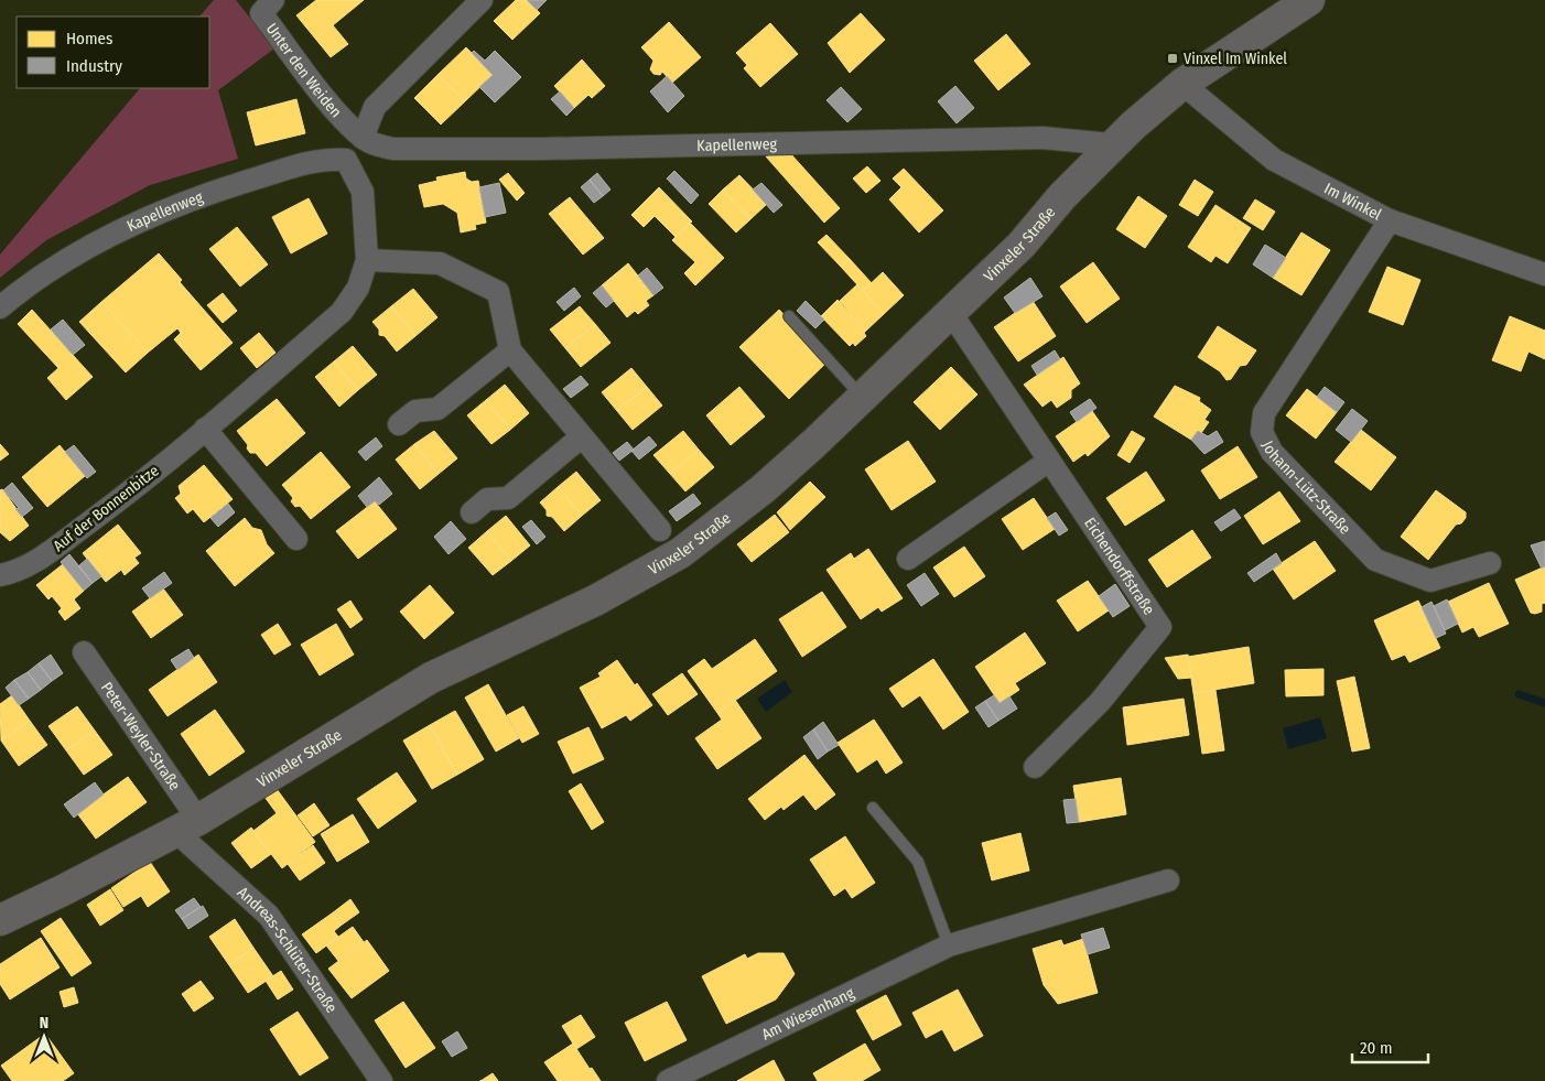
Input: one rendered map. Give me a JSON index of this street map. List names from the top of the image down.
{
  "streets": {
    "main road": ["Vinxeler Straße"],
    "street": [
      "Unter den Weiden",
      "Kapellenweg",
      "Im Winkel",
      "Johann-Lütz-Straße",
      "Auf der Bonnenbitze",
      "Eichendorffstraße",
      "Peter-Weyler-Straße",
      "Andreas-Schlüter-Straße",
      "Am Wiesenhang"
    ]
  },
  "crossings": [
    ["Unter den Weiden", "Kapellenweg"],
    ["Kapellenweg", "Vinxeler Straße"],
    ["Kapellenweg", "Auf der Bonnenbitze"],
    ["Im Winkel", "Vinxeler Straße"],
    ["Im Winkel", "Johann-Lütz-Straße"],
    ["Vinxeler Straße", "Eichendorffstraße"],
    ["Vinxeler Straße", "Peter-Weyler-Straße"],
    ["Vinxeler Straße", "Andreas-Schlüter-Straße"],
    ["Peter-Weyler-Straße", "Andreas-Schlüter-Straße"]
  ],
  "places": {
    "transit": ["Vinxel Im Winkel"]
  },
  "legend": ["Homes", "Industry"],
  "scale_bar": "20 m",
  "north": "top"
}
